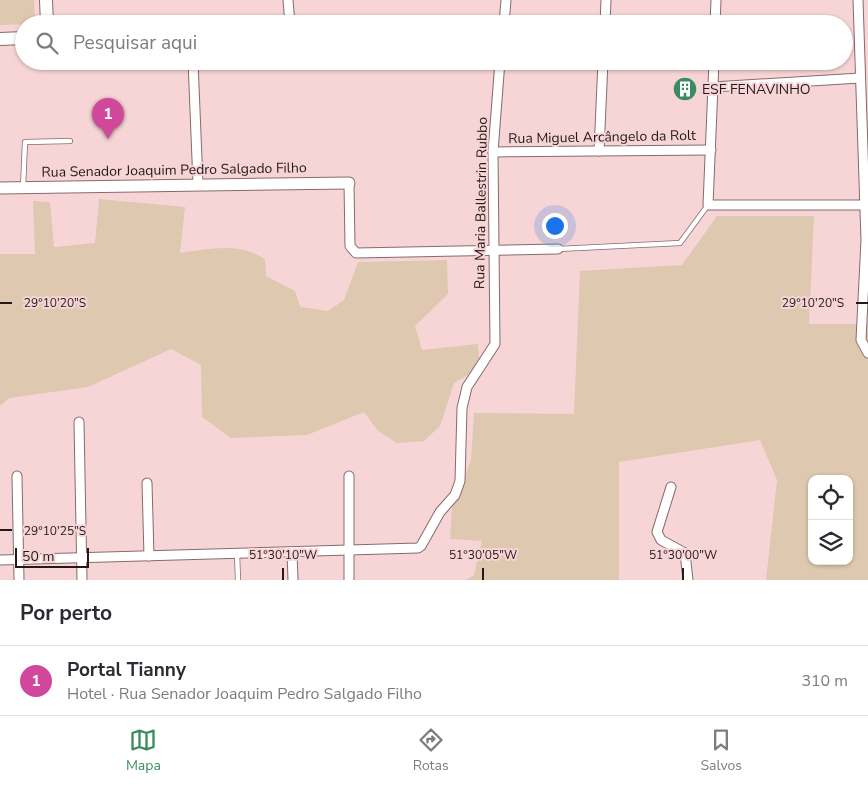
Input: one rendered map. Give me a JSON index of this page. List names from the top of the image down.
{
  "streets": {
    "street": ["Rua Miguel Arcângelo da Rolt", "Rua Senador Joaquim Pedro Salgado Filho", "Rua Maria Ballestrin Rubbo"]
  },
  "crossings": [
    ["Rua Miguel Arcângelo da Rolt", "Rua Maria Ballestrin Rubbo"]
  ],
  "places": {
    "building": ["ESF FENAVINHO"]
  },
  "scale_bar": "50 m",
  "page": {
    "search": "Pesquisar aqui",
    "pins": "1",
    "scale": "50 m",
    "heading": "Por perto",
    "list": [
      {
        "mark": "1",
        "name": "Portal Tianny",
        "note": "Hotel · Rua Senador Joaquim Pedro Salgado Filho",
        "value": "310 m"
      }
    ],
    "nav": ["Mapa", "Rotas", "Salvos"]
  },
  "coordinates": [
    "29°10'20\"S",
    "29°10'25\"S",
    "51°30'10\"W",
    "51°30'05\"W",
    "51°30'00\"W"
  ]
}
